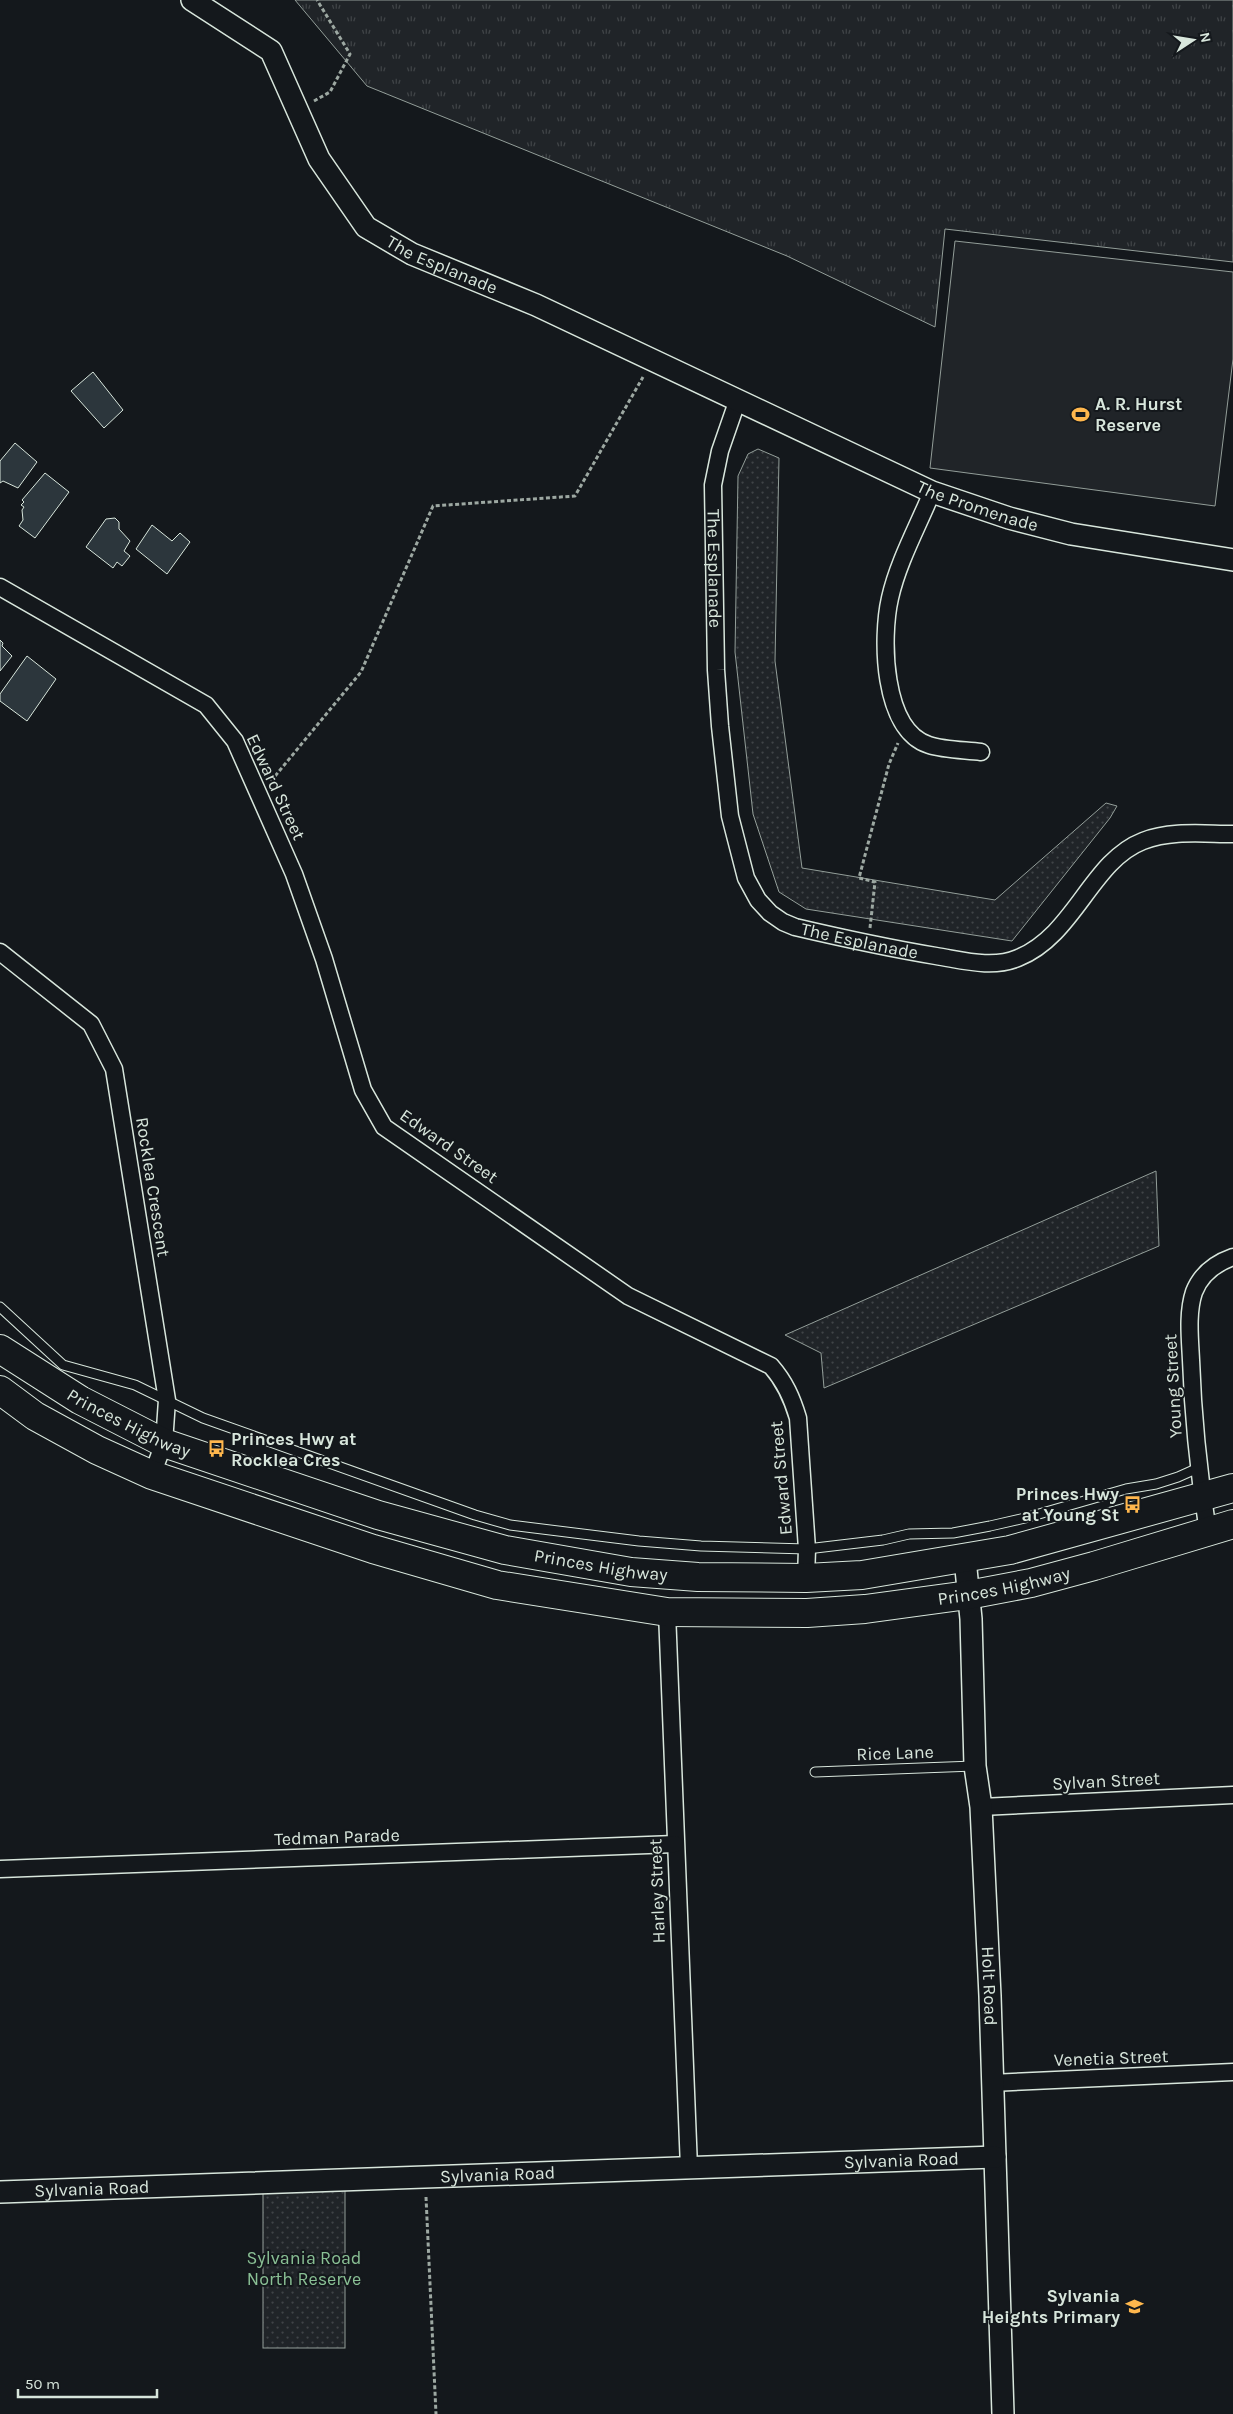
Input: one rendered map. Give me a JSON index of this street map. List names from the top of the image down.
{
  "streets": {
    "highway": ["Princes Highway"],
    "street": [
      "The Esplanade",
      "The Promenade",
      "Edward Street",
      "Rocklea Crescent",
      "Young Street",
      "Sylvan Street",
      "Tedman Parade",
      "Harley Street",
      "Holt Road",
      "Venetia Street",
      "Sylvania Road"
    ],
    "lane": ["Rice Lane"]
  },
  "crossings": [
    ["The Esplanade", "The Promenade"],
    ["Edward Street", "Princes Highway"],
    ["Rocklea Crescent", "Princes Highway"],
    ["Young Street", "Princes Highway"],
    ["Princes Highway", "Harley Street"],
    ["Princes Highway", "Holt Road"],
    ["Rice Lane", "Holt Road"],
    ["Sylvan Street", "Holt Road"],
    ["Tedman Parade", "Harley Street"],
    ["Harley Street", "Sylvania Road"],
    ["Holt Road", "Venetia Street"],
    ["Holt Road", "Sylvania Road"]
  ],
  "parks": ["Sylvania Road North Reserve"],
  "places": {
    "sports": ["A. R. Hurst Reserve"],
    "bus stop": ["Princes Hwy at Rocklea Cres", "Princes Hwy at Young St"],
    "school or university": ["Sylvania Heights Primary"]
  },
  "scale_bar": "50 m",
  "north": "right"
}
